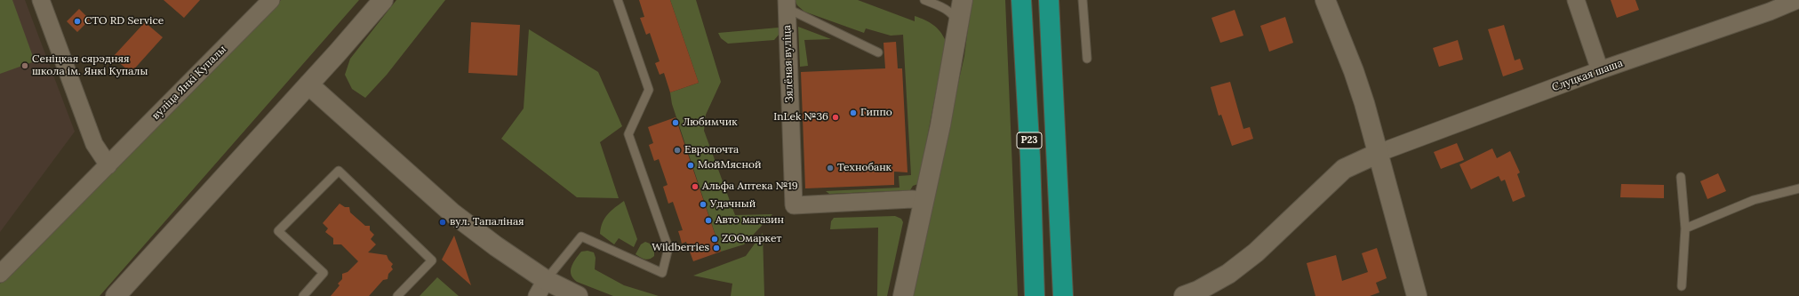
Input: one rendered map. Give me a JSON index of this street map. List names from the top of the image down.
{
  "streets": {
    "highway": ["Р23"],
    "street": ["Зялёная вуліца", "Слуцкая шаша", "вуліца Янкі Купалы"]
  },
  "places": [
    "СТО RD Service",
    "Сеніцкая сярэдняя школа ім. Янкі Купалы",
    "Гиппо",
    "InLek №36",
    "Любимчик",
    "Европочта",
    "МойМясной",
    "Технобанк",
    "Альфа Аптека №19",
    "Удачный",
    "Авто магазин",
    "вул. Тапаліная",
    "ZOOмаркет",
    "Wildberries"
  ]
}
